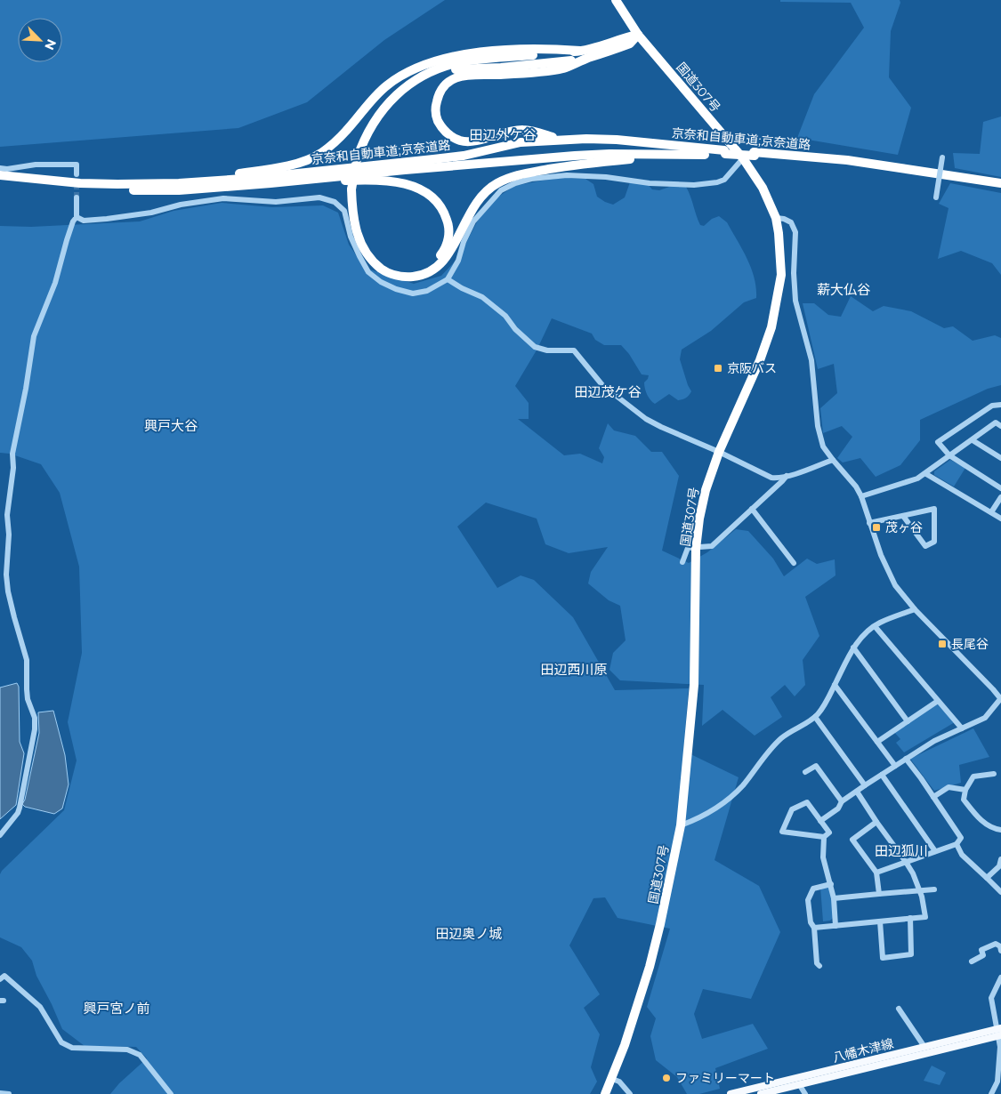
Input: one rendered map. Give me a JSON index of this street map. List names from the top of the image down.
{
  "streets": {
    "highway": ["国道307号", "京奈和自動車道;京奈道路"],
    "main road": ["八幡木津線"]
  },
  "districts": [
    "田辺外ケ谷",
    "薪大仏谷",
    "田辺茂ケ谷",
    "興戸大谷",
    "田辺西川原",
    "田辺狐川",
    "田辺奥ノ城",
    "興戸宮ノ前"
  ],
  "places": {
    "transit": ["京阪バス", "茂ヶ谷", "長尾谷"],
    "other": ["ファミリーマート"]
  },
  "north": "bottom right"
}
